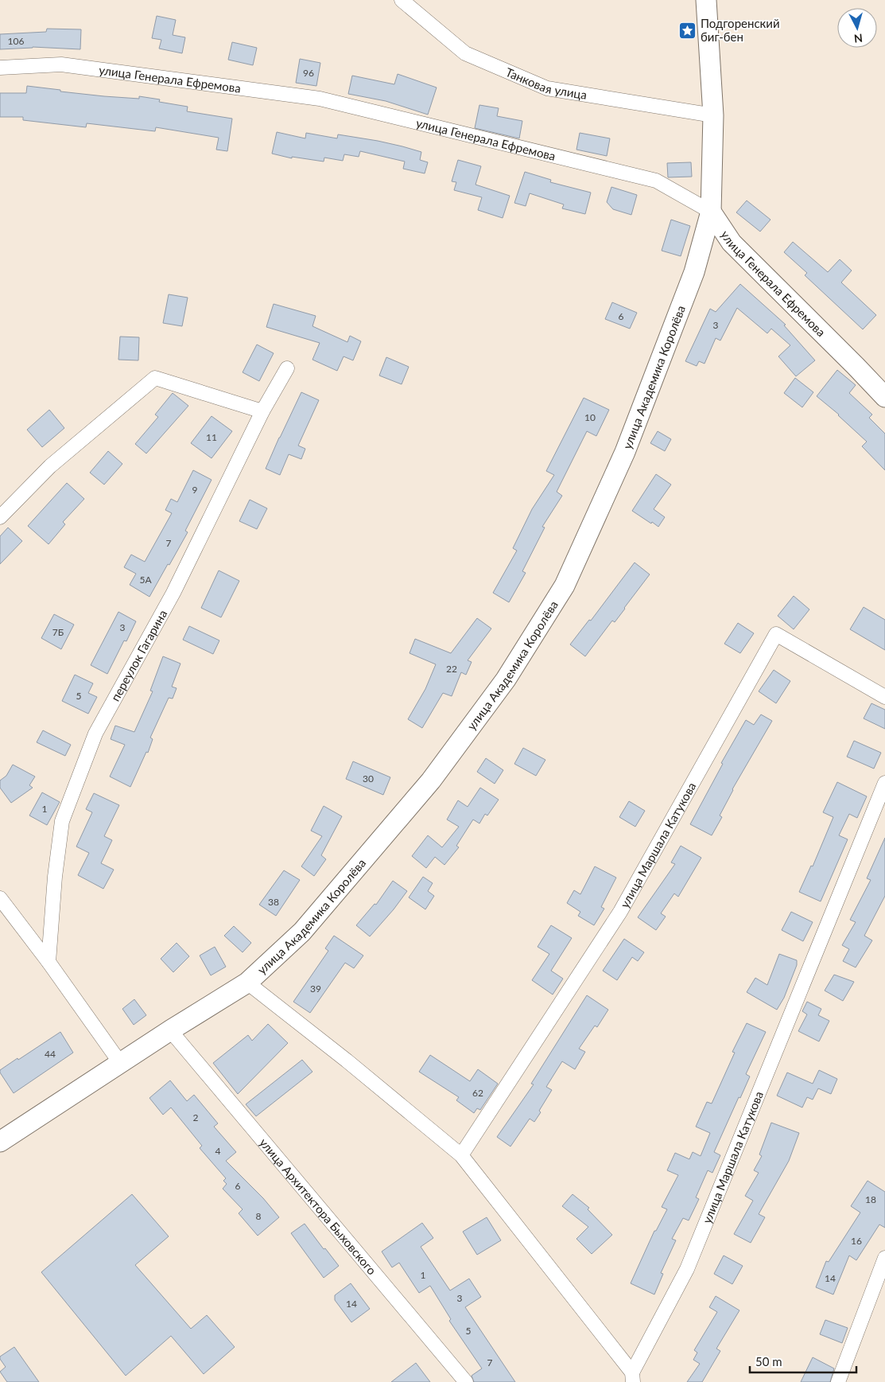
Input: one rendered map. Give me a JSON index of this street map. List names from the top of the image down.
{
  "streets": {
    "street": [
      "улица Генерала Ефремова",
      "Танковая улица",
      "улица Академика Королёва",
      "переулок Гагарина",
      "улица Маршала Катукова",
      "улица Архитектора Быховского"
    ]
  },
  "crossings": [
    ["улица Генерала Ефремова", "улица Академика Королёва"],
    ["Танковая улица", "улица Академика Королёва"],
    ["улица Академика Королёва", "улица Архитектора Быховского"]
  ],
  "places": {
    "place": ["Подгоренский биг-бен"]
  },
  "house_numbers": [
    "106",
    "96",
    "6",
    "3",
    "10",
    "11",
    "9",
    "7",
    "5А",
    "3",
    "7Б",
    "22",
    "5",
    "30",
    "1",
    "38",
    "39",
    "44",
    "62",
    "2",
    "4",
    "6",
    "18",
    "8",
    "16",
    "1",
    "14",
    "3",
    "14",
    "5",
    "7"
  ],
  "scale_bar": "50 m",
  "north": "bottom"
}
